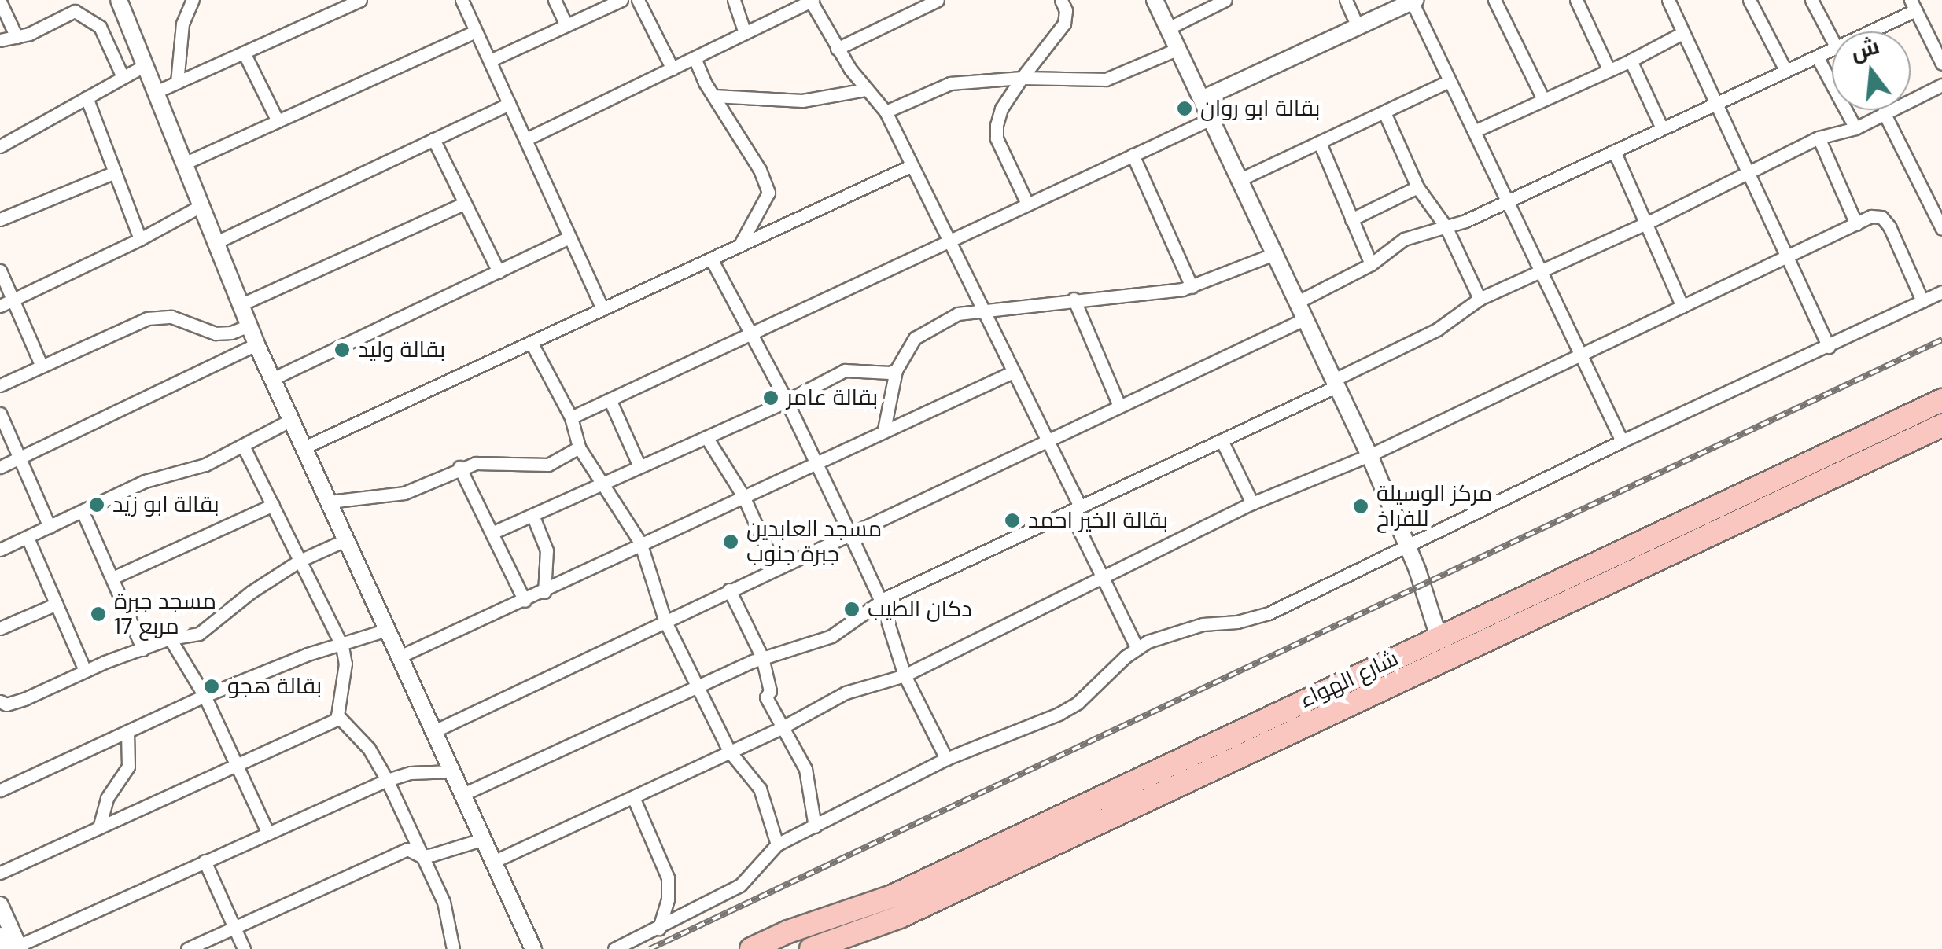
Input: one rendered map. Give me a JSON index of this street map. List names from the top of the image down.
{
  "streets": {
    "highway": ["شارع الهواء"]
  },
  "places": [
    "بقالة ابو روان",
    "بقالة وليد",
    "بقالة عامر",
    "بقالة ابو زيد",
    "مركز الوسيلة للفراخ",
    "بقالة الخير احمد",
    "مسجد العابدين جبرة جنوب",
    "دكان الطيب",
    "مسجد جبرة مربع 17",
    "بقالة هجو"
  ],
  "north": "top"
}
